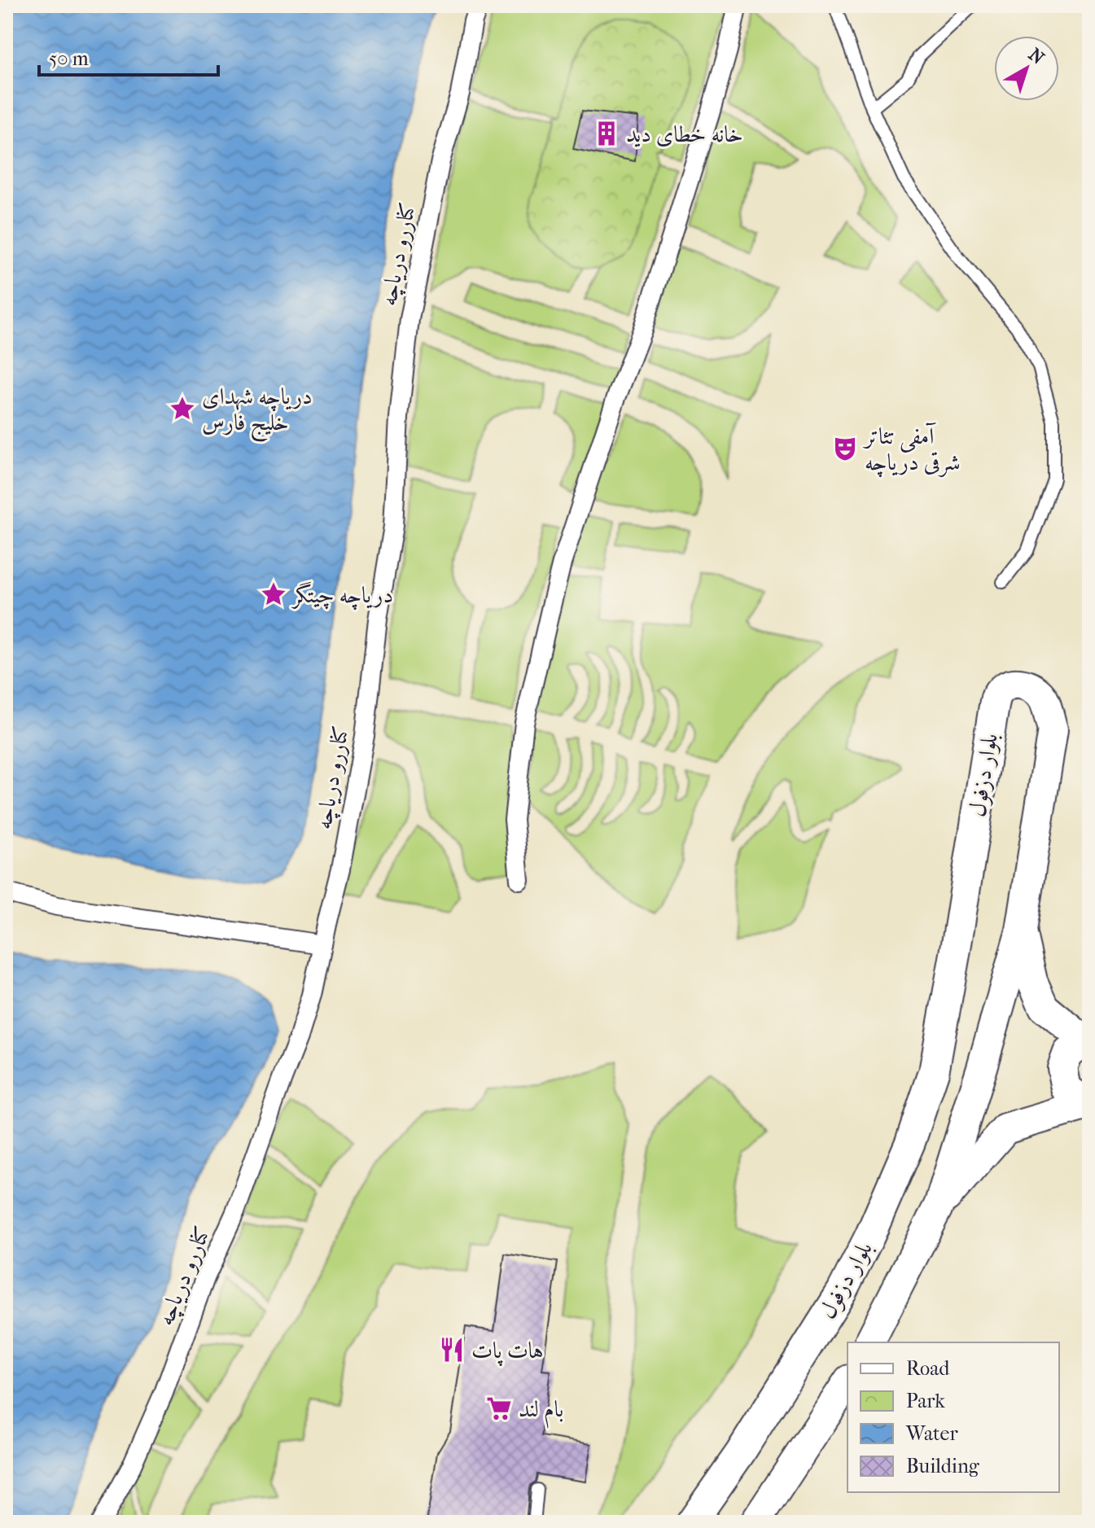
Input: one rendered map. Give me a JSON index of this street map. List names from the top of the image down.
{
  "streets": {
    "street": ["کناررو دریاچه", "بلوار دزفول"]
  },
  "places": {
    "building": ["خانه خطای دید"],
    "place": ["دریاچه شهدای خلیج فارس", "دریاچه چیتگر"],
    "theatre": ["آمفی تئاتر شرقی دریاچه"],
    "restaurant": ["هات پات"],
    "supermarket": ["بام لند"]
  },
  "legend": [
    "Road",
    "Park",
    "Water",
    "Building"
  ],
  "scale_bar": "50 m",
  "north": "top right"
}
